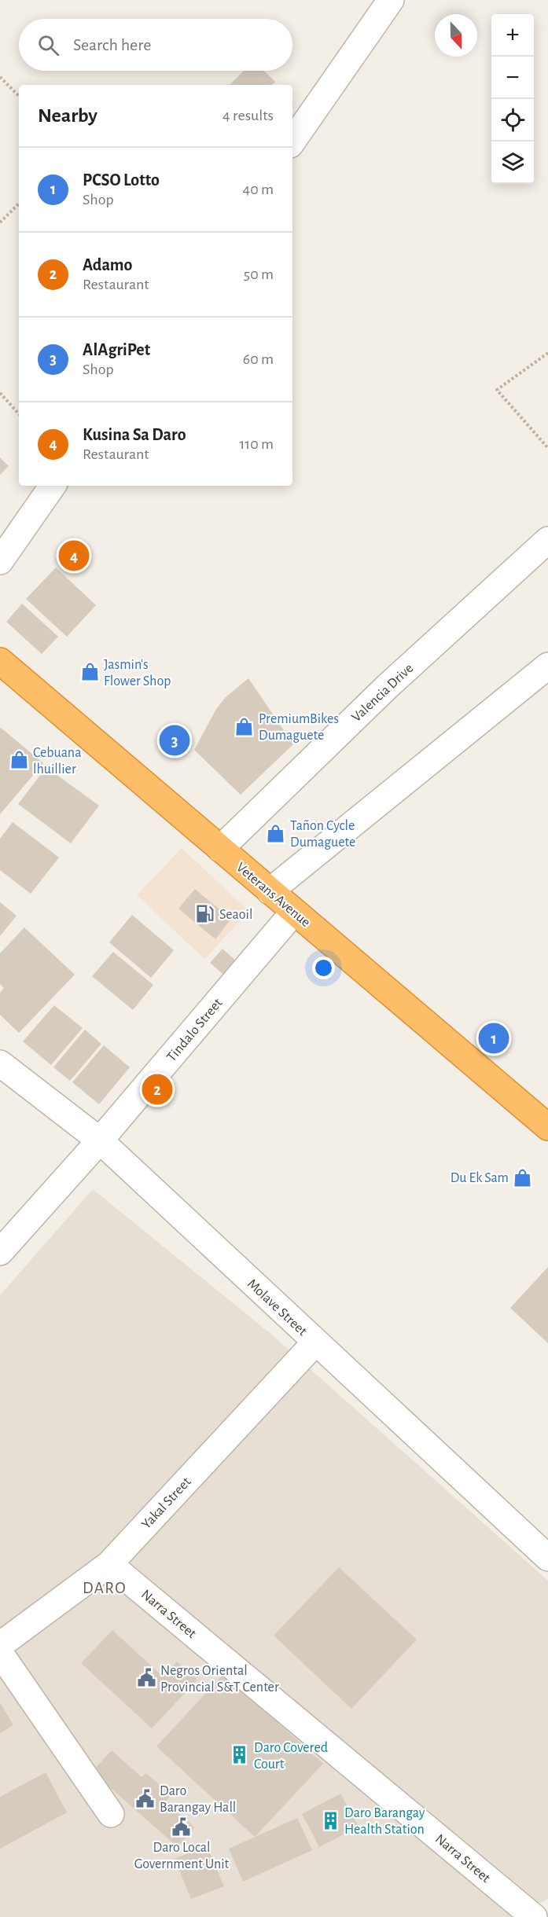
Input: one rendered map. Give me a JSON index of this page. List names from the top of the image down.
{
  "streets": {
    "highway": ["Veterans Avenue"],
    "street": [
      "Valencia Drive",
      "Tindalo Street",
      "Molave Street",
      "Yakal Street",
      "Narra Street"
    ]
  },
  "crossings": [
    ["Valencia Drive", "Veterans Avenue"],
    ["Veterans Avenue", "Tindalo Street"],
    ["Tindalo Street", "Molave Street"],
    ["Molave Street", "Yakal Street"],
    ["Yakal Street", "Narra Street"]
  ],
  "districts": ["DARO"],
  "places": {
    "shop": [
      "Jasmin's Flower Shop",
      "PremiumBikes Dumaguete",
      "Cebuana lhuillier",
      "Tañon Cycle Dumaguete",
      "Du Ek Sam"
    ],
    "fuel station": ["Seaoil"],
    "public building": ["Negros Oriental Provincial S&T Center", "Daro Barangay Hall", "Daro Local Government Unit"],
    "building": ["Daro Covered Court", "Daro Barangay Health Station"]
  },
  "north": "bottom",
  "page": {
    "map_buttons": ["+", "−"],
    "search": "Search here",
    "heading": ["Nearby", "4 results"],
    "list": [
      {
        "mark": "1",
        "name": "PCSO Lotto",
        "note": "Shop",
        "value": "40 m"
      },
      {
        "mark": "2",
        "name": "Adamo",
        "note": "Restaurant",
        "value": "50 m"
      },
      {
        "mark": "3",
        "name": "AlAgriPet",
        "note": "Shop",
        "value": "60 m"
      },
      {
        "mark": "4",
        "name": "Kusina Sa Daro",
        "note": "Restaurant",
        "value": "110 m"
      }
    ],
    "pins": [
      "4",
      "3",
      "1",
      "2"
    ]
  }
}
